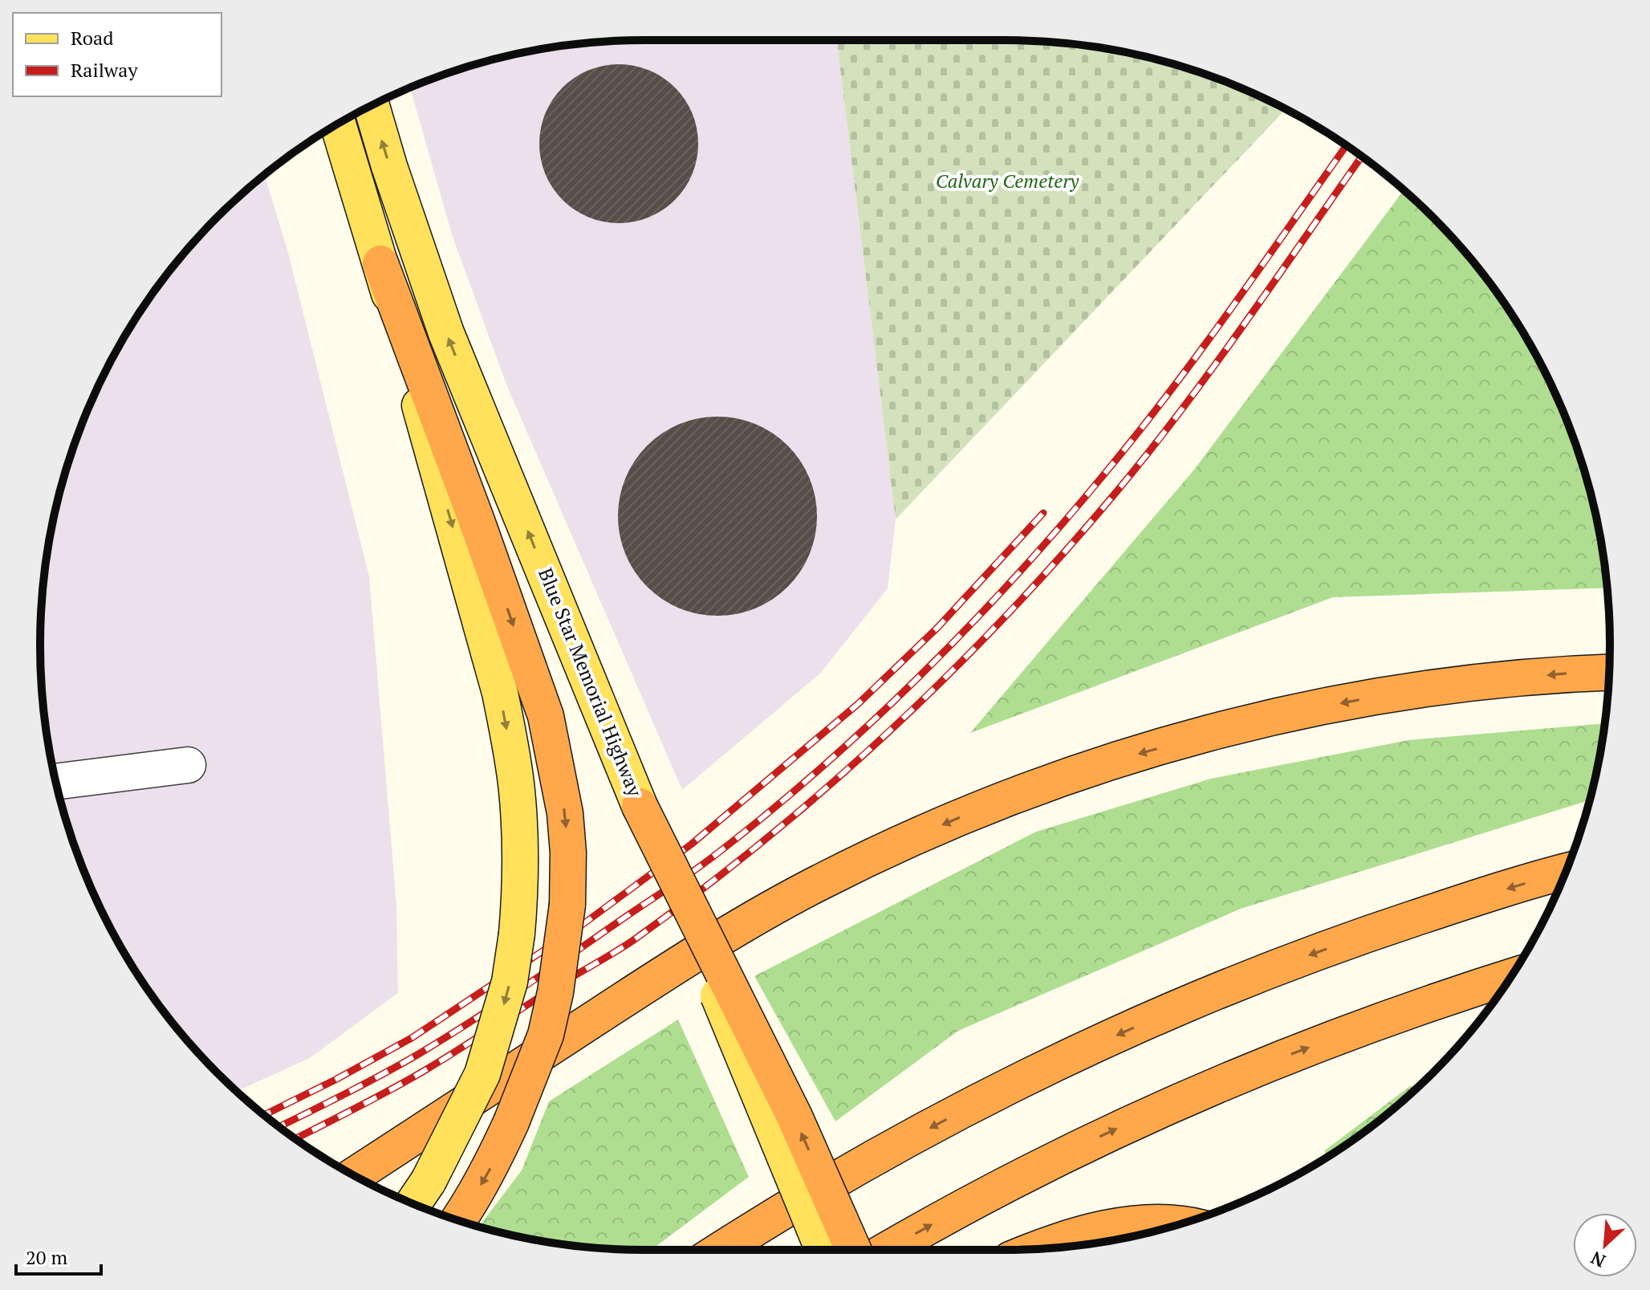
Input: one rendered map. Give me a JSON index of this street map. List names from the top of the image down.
{
  "streets": {
    "main road": ["Blue Star Memorial Highway"]
  },
  "parks": ["Calvary Cemetery"],
  "legend": ["Road", "Railway"],
  "scale_bar": "20 m",
  "north": "bottom left"
}
